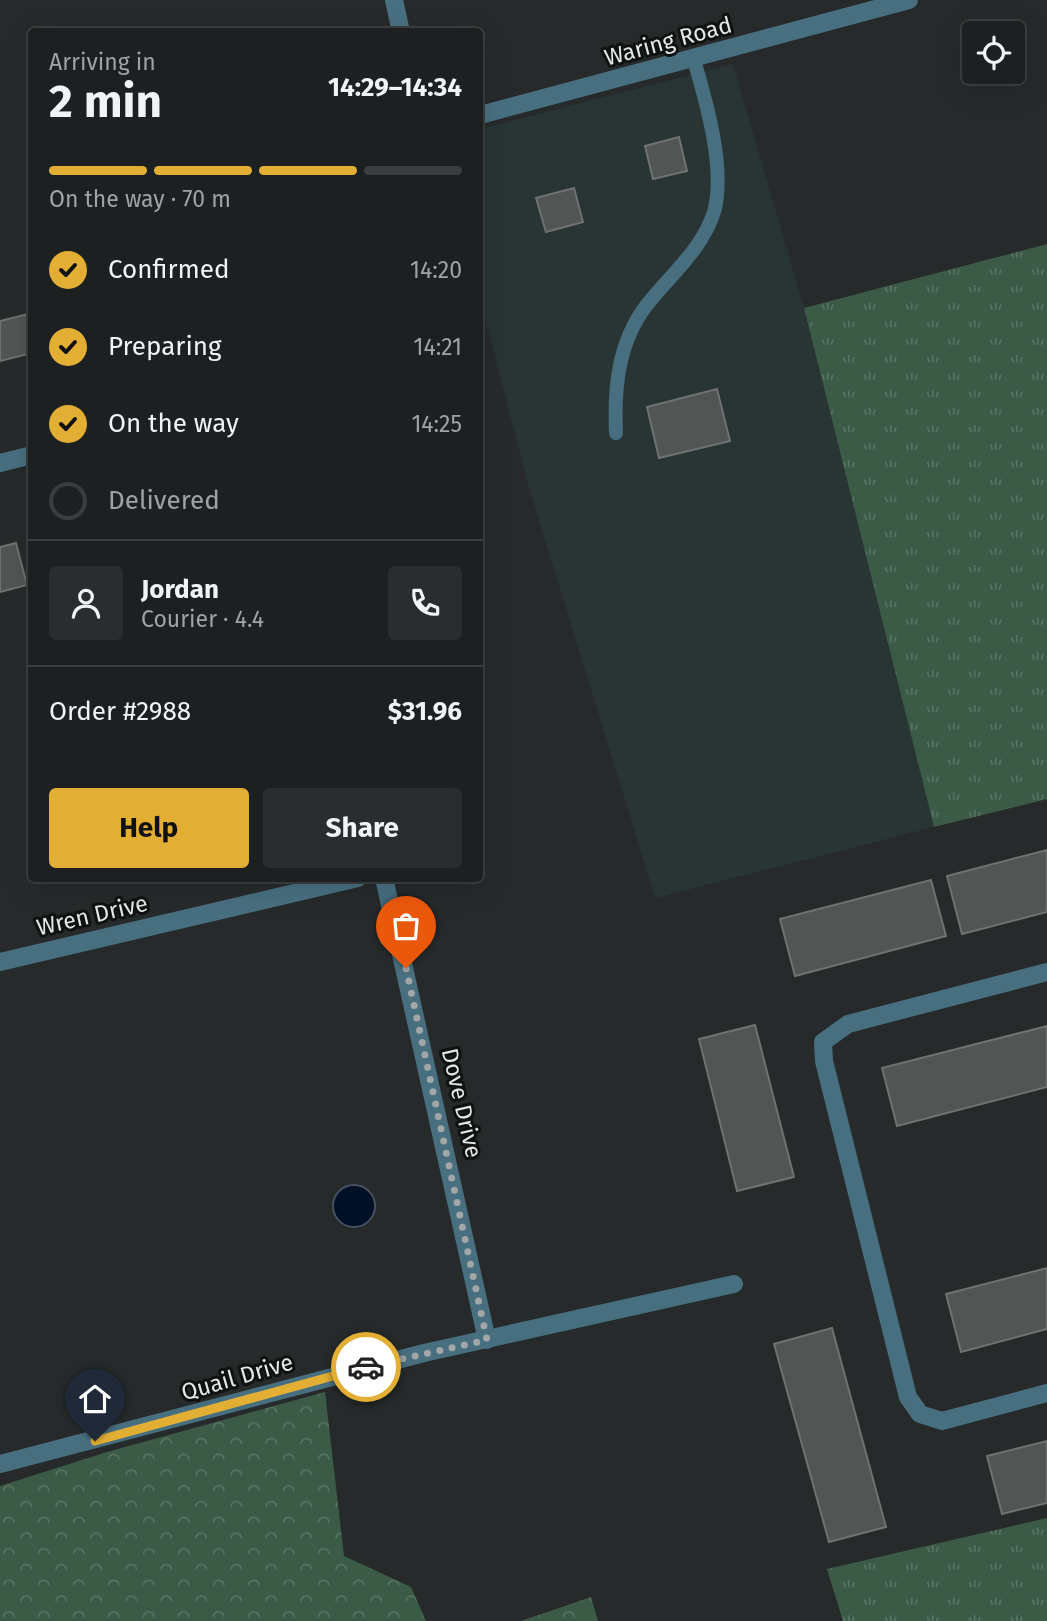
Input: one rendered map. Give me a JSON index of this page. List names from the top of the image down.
{
  "streets": {
    "street": [
      "Waring Road",
      "Wren Drive",
      "Dove Drive",
      "Quail Drive"
    ]
  },
  "crossings": [
    ["Dove Drive", "Quail Drive"]
  ],
  "page": {
    "heading": ["2 min", "Arriving in", "14:29–14:34"],
    "panel": [
      "Jordan",
      "Courier · 4.4",
      "Order #2988",
      "$31.96"
    ],
    "bar": "On the way · 70 m",
    "list": [
      ["Confirmed", "14:20"],
      ["Preparing", "14:21"],
      ["On the way", "14:25"],
      "Delivered"
    ],
    "buttons": ["Help", "Share"]
  }
}
